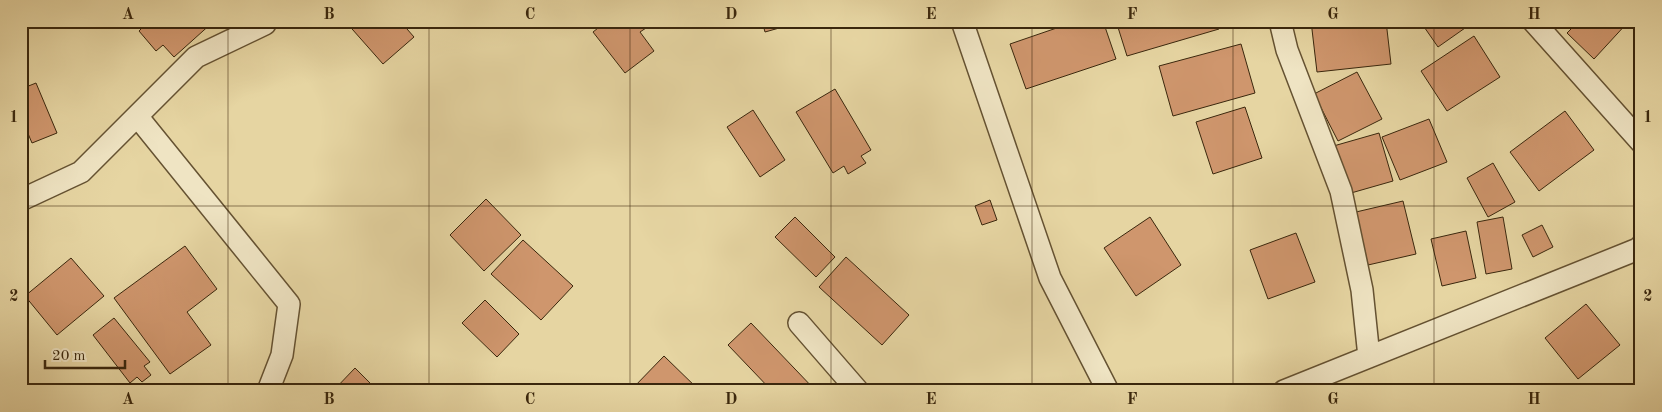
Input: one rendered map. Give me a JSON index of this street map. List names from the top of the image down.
{
  "scale_bar": "20 m",
  "grid": {
    "columns": [
      "A",
      "B",
      "C",
      "D",
      "E",
      "F",
      "G",
      "H"
    ],
    "rows": ["1", "2"]
  }
}
